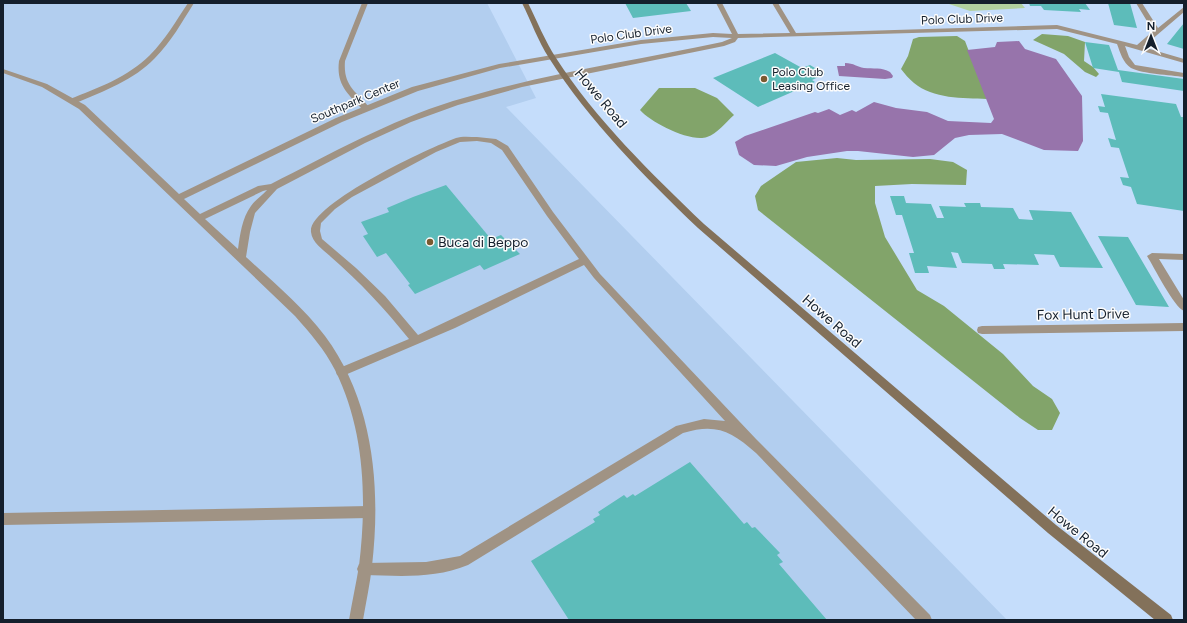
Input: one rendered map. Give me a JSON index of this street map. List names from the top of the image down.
{
  "streets": {
    "street": [
      "Polo Club Drive",
      "Howe Road",
      "Southpark Center",
      "Fox Hunt Drive"
    ]
  },
  "crossings": [
    ["Polo Club Drive", "Howe Road"],
    ["Polo Club Drive", "Southpark Center"],
    ["Howe Road", "Southpark Center"]
  ],
  "places": ["Polo Club Leasing Office", "Buca di Beppo"],
  "north": "top"
}
